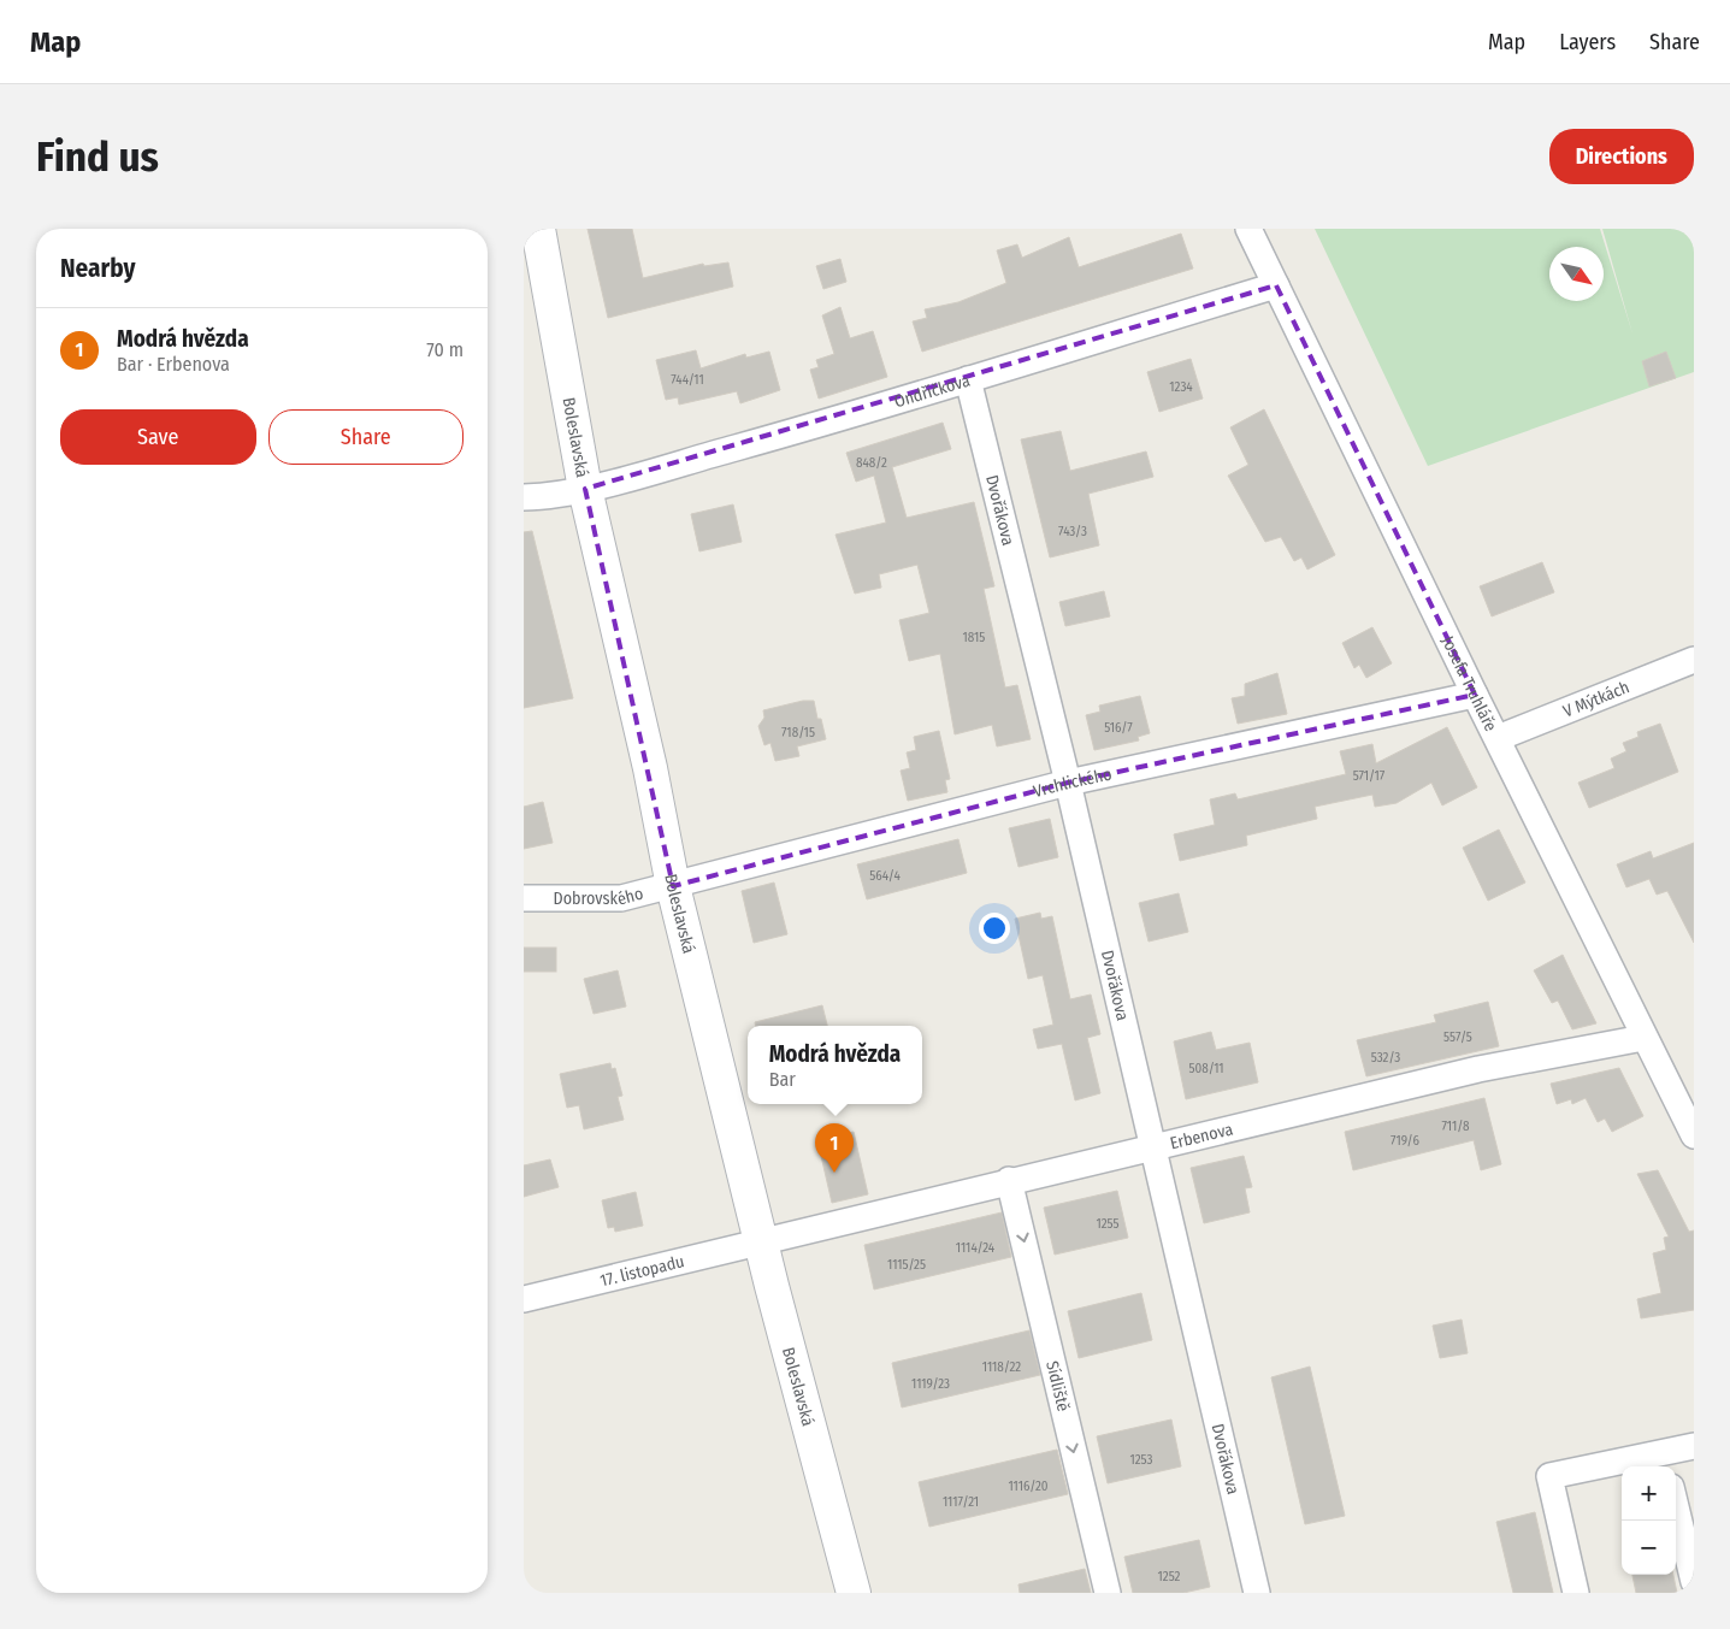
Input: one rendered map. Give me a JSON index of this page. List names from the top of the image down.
{
  "streets": {
    "main road": ["Boleslavská"],
    "street": [
      "Ondříčkova",
      "Dvořákova",
      "Josefa Truhláře",
      "V Mýtkách",
      "Vrchlického",
      "Dobrovského",
      "Erbenova",
      "17. listopadu",
      "Sídliště"
    ]
  },
  "crossings": [
    ["Ondříčkova", "Boleslavská"],
    ["Ondříčkova", "Dvořákova"],
    ["Ondříčkova", "Josefa Truhláře"],
    ["Boleslavská", "Vrchlického"],
    ["Boleslavská", "Dobrovského"],
    ["Boleslavská", "Erbenova"],
    ["Boleslavská", "17. listopadu"],
    ["Dvořákova", "Vrchlického"],
    ["Dvořákova", "Erbenova"],
    ["Josefa Truhláře", "V Mýtkách"],
    ["Josefa Truhláře", "Vrchlického"],
    ["Josefa Truhláře", "Erbenova"],
    ["Vrchlického", "Dobrovského"],
    ["Erbenova", "17. listopadu"],
    ["Erbenova", "Sídliště"]
  ],
  "one_way": ["Sídliště"],
  "house_numbers": [
    "744/11",
    "1234",
    "848/2",
    "743/3",
    "1815",
    "516/7",
    "718/15",
    "571/17",
    "564/4",
    "557/5",
    "532/3",
    "508/11",
    "711/8",
    "719/6",
    "1255",
    "1114/24",
    "1115/25",
    "1118/22",
    "1119/23",
    "1253",
    "1116/20",
    "1117/21",
    "1252"
  ],
  "north": "bottom right",
  "page": {
    "header": "Map",
    "nav": ["Map", "Layers", "Share"],
    "buttons": [
      "Directions",
      ["Save", "Share"]
    ],
    "title": "Find us",
    "heading": "Nearby",
    "list": [
      {
        "mark": "1",
        "name": "Modrá hvězda",
        "note": "Bar · Erbenova",
        "value": "70 m"
      }
    ],
    "popup": ["Modrá hvězda", "Bar"],
    "pins": "1",
    "map_buttons": ["+", "−"]
  }
}
